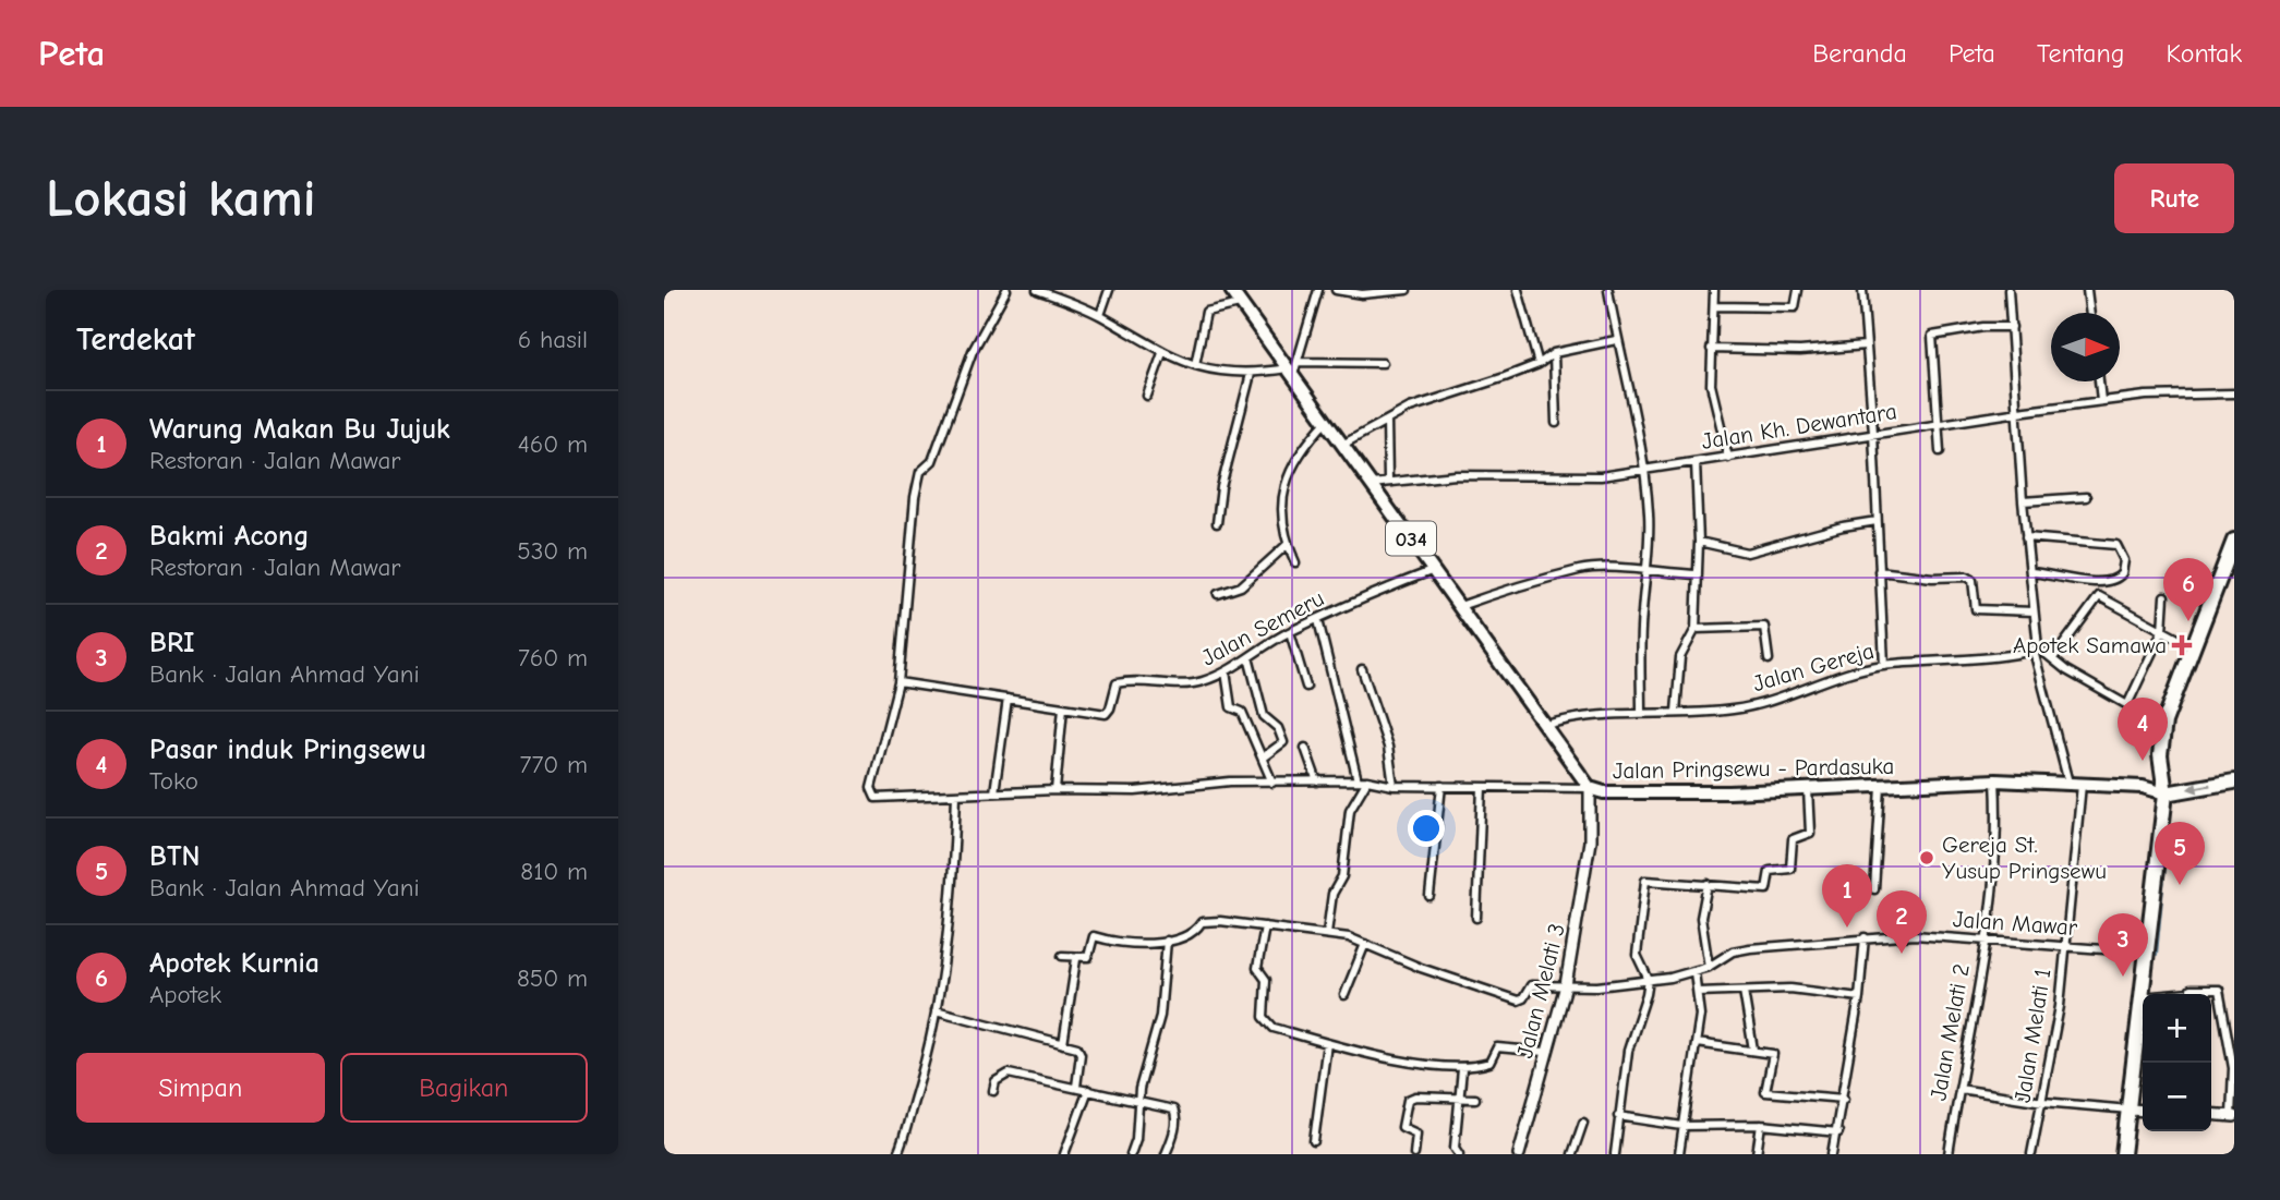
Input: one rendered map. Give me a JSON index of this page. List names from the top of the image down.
{
  "streets": {
    "main road": ["034", "Jalan Pringsewu - Pardasuka"],
    "street": [
      "Jalan Kh. Dewantara",
      "Jalan Semeru",
      "Jalan Gereja",
      "Jalan Mawar",
      "Jalan Melati 3",
      "Jalan Melati 2",
      "Jalan Melati 1"
    ]
  },
  "crossings": [
    ["Jalan Kh. Dewantara", "Jalan Pringsewu - Pardasuka"],
    ["Jalan Semeru", "Jalan Pringsewu - Pardasuka"],
    ["Jalan Gereja", "Jalan Pringsewu - Pardasuka"],
    ["Jalan Pringsewu - Pardasuka", "Jalan Melati 3"],
    ["Jalan Pringsewu - Pardasuka", "Jalan Melati 2"],
    ["Jalan Pringsewu - Pardasuka", "Jalan Melati 1"],
    ["Jalan Mawar", "Jalan Melati 3"],
    ["Jalan Mawar", "Jalan Melati 2"],
    ["Jalan Mawar", "Jalan Melati 1"]
  ],
  "places": {
    "health": ["Apotek Samawa"],
    "other": ["Gereja St. Yusup Pringsewu"]
  },
  "north": "right",
  "page": {
    "header": "Peta",
    "nav": [
      "Beranda",
      "Peta",
      "Tentang",
      "Kontak"
    ],
    "buttons": [
      "Rute",
      ["Simpan", "Bagikan"]
    ],
    "title": "Lokasi kami",
    "heading": ["Terdekat", "6 hasil"],
    "list": [
      {
        "mark": "1",
        "name": "Warung Makan Bu Jujuk",
        "note": "Restoran · Jalan Mawar",
        "value": "460 m"
      },
      {
        "mark": "2",
        "name": "Bakmi Acong",
        "note": "Restoran · Jalan Mawar",
        "value": "530 m"
      },
      {
        "mark": "3",
        "name": "BRI",
        "note": "Bank · Jalan Ahmad Yani",
        "value": "760 m"
      },
      {
        "mark": "4",
        "name": "Pasar induk Pringsewu",
        "note": "Toko",
        "value": "770 m"
      },
      {
        "mark": "5",
        "name": "BTN",
        "note": "Bank · Jalan Ahmad Yani",
        "value": "810 m"
      },
      {
        "mark": "6",
        "name": "Apotek Kurnia",
        "note": "Apotek",
        "value": "850 m"
      }
    ],
    "pins": [
      "6",
      "4",
      "5",
      "1",
      "2",
      "3"
    ],
    "map_buttons": ["+", "−"]
  }
}
